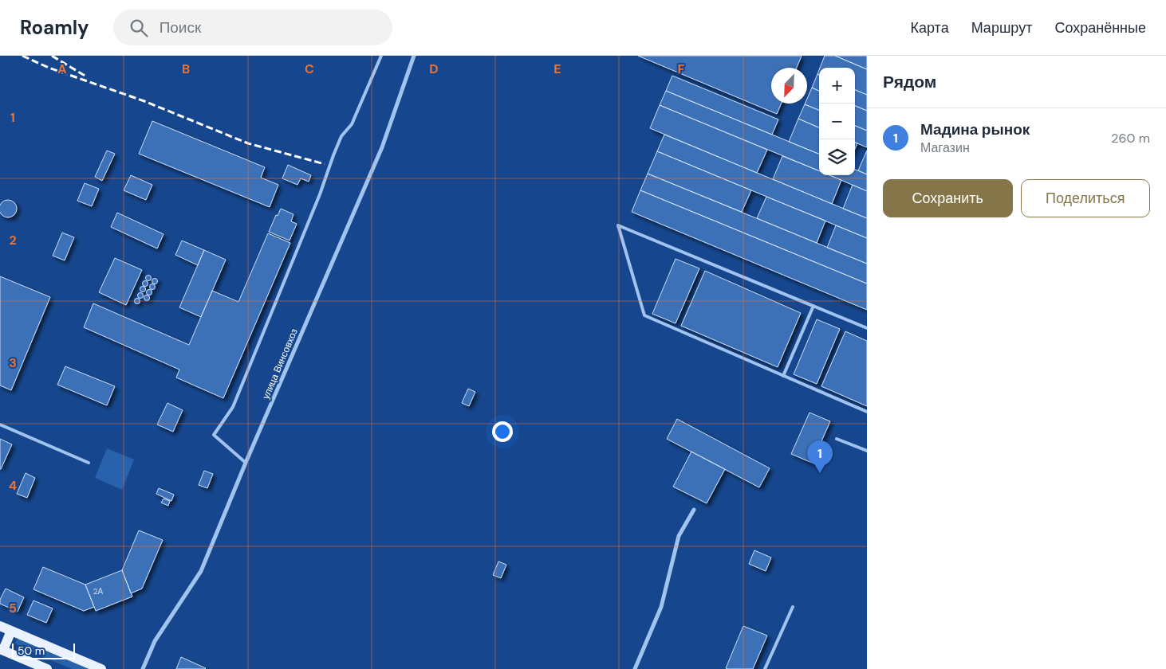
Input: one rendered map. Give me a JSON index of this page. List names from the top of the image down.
{
  "streets": {
    "street": ["улица Винсовхоз"]
  },
  "house_numbers": ["2А"],
  "scale_bar": "50 m",
  "north": "bottom left",
  "page": {
    "header": "Roamly",
    "search": "Поиск",
    "nav": ["Карта", "Маршрут", "Сохранённые"],
    "heading": "Рядом",
    "map_buttons": ["+", "−"],
    "list": [
      {
        "mark": "1",
        "name": "Мадина рынок",
        "note": "Магазин",
        "value": "260 m"
      }
    ],
    "buttons": ["Сохранить", "Поделиться"],
    "pins": "1",
    "scale": "50 m"
  },
  "grid": {
    "columns": [
      "A",
      "B",
      "C",
      "D",
      "E",
      "F"
    ],
    "rows": [
      "1",
      "2",
      "3",
      "4",
      "5"
    ]
  }
}
